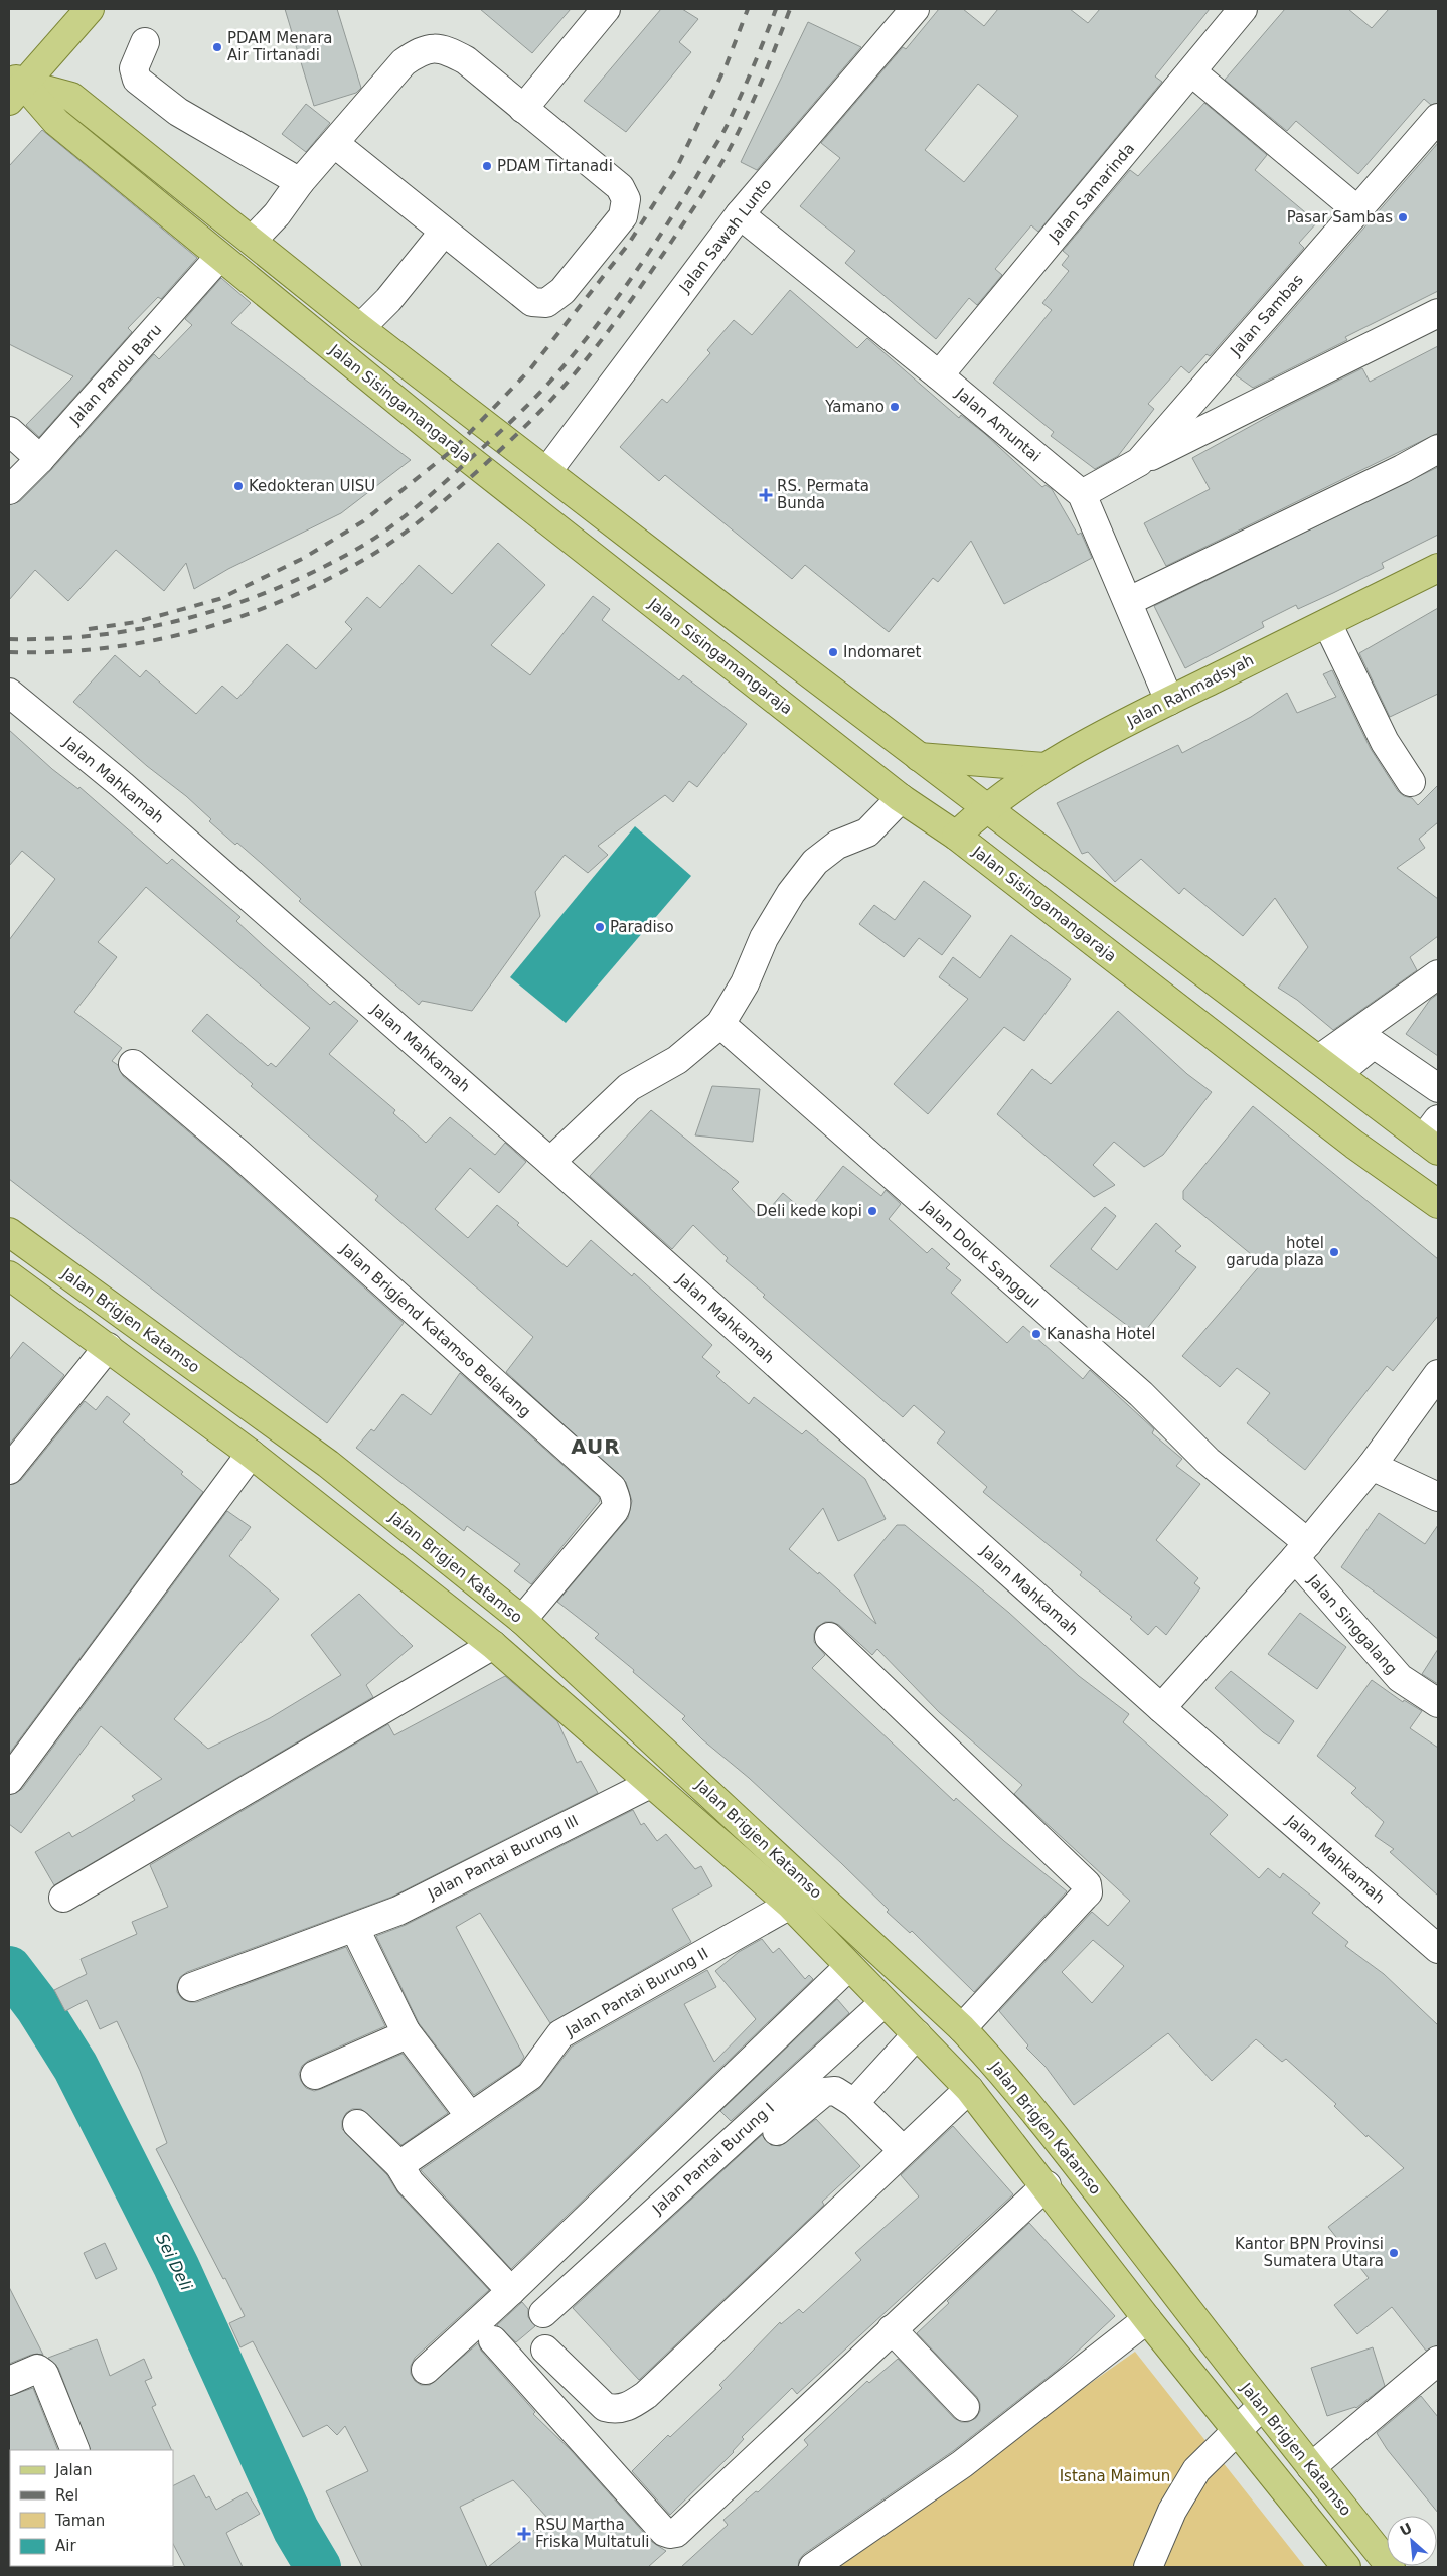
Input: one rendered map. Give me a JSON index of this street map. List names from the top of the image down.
{
  "streets": {
    "main road": ["Jalan Sisingamangaraja", "Jalan Rahmadsyah", "Jalan Brigjen Katamso"],
    "street": [
      "Jalan Samarinda",
      "Jalan Sawah Lunto",
      "Jalan Sambas",
      "Jalan Pandu Baru",
      "Jalan Amuntai",
      "Jalan Mahkamah",
      "Jalan Dolok Sanggul",
      "Jalan Brigjend Katamso Belakang",
      "Jalan Singgalang",
      "Jalan Pantai Burung III",
      "Jalan Pantai Burung II",
      "Jalan Pantai Burung I"
    ]
  },
  "crossings": [
    ["Jalan Samarinda", "Jalan Amuntai"],
    ["Jalan Sawah Lunto", "Jalan Amuntai"],
    ["Jalan Sambas", "Jalan Amuntai"],
    ["Jalan Pandu Baru", "Jalan Sisingamangaraja"],
    ["Jalan Sisingamangaraja", "Jalan Rahmadsyah"],
    ["Jalan Amuntai", "Jalan Rahmadsyah"],
    ["Jalan Dolok Sanggul", "Jalan Singgalang"],
    ["Jalan Brigjen Katamso", "Jalan Brigjend Katamso Belakang"],
    ["Jalan Brigjen Katamso", "Jalan Pantai Burung III"],
    ["Jalan Brigjen Katamso", "Jalan Pantai Burung II"],
    ["Jalan Brigjen Katamso", "Jalan Pantai Burung I"]
  ],
  "districts": ["AUR"],
  "water": ["Sei Deli"],
  "parks": ["Istana Maimun"],
  "places": {
    "other": [
      "PDAM Menara Air Tirtanadi",
      "PDAM Tirtanadi",
      "Pasar Sambas",
      "Yamano",
      "Kedokteran UISU",
      "Indomaret",
      "Paradiso",
      "Deli kede kopi",
      "hotel garuda plaza",
      "Kanasha Hotel",
      "Kantor BPN Provinsi Sumatera Utara"
    ],
    "health": ["RS. Permata Bunda", "RSU Martha Friska Multatuli"]
  },
  "legend": [
    "Jalan",
    "Rel",
    "Taman",
    "Air"
  ],
  "north": "top left"
}
